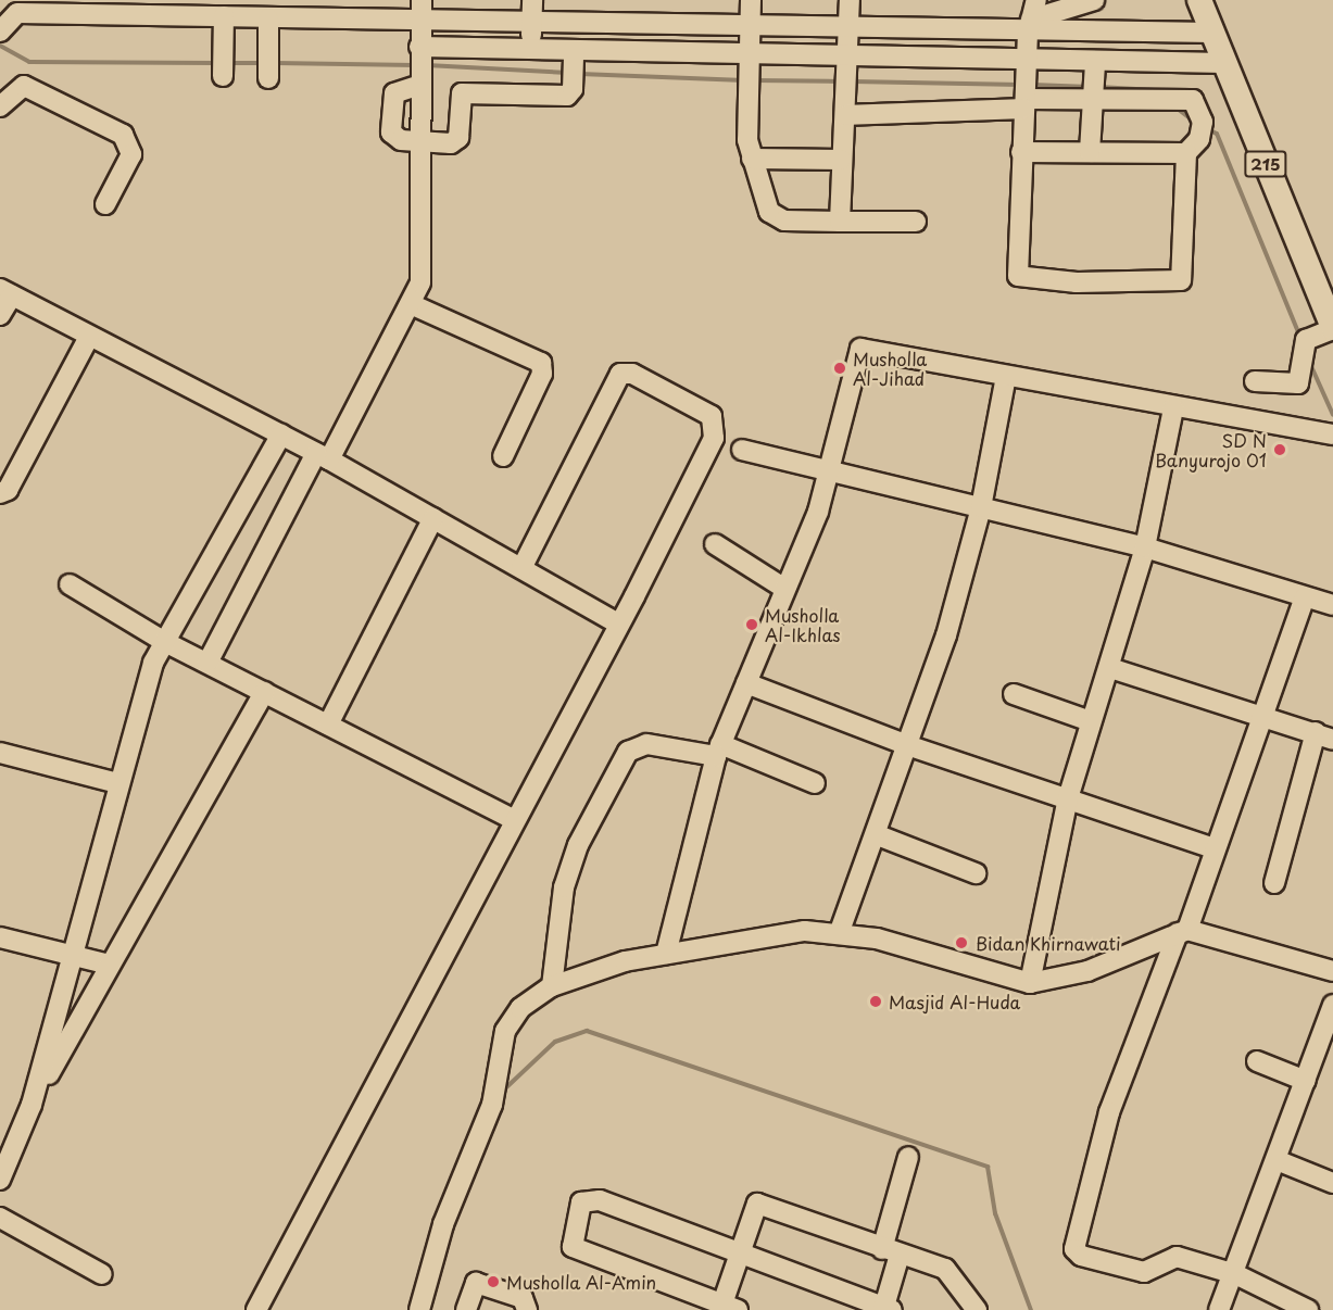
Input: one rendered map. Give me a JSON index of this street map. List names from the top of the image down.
{
  "streets": {
    "main road": ["215"]
  },
  "places": [
    "Musholla Al-Jihad",
    "SD N Banyurojo 01",
    "Musholla Al-Ikhlas",
    "Bidan Khirnawati",
    "Masjid Al-Huda",
    "Musholla Al-Amin"
  ]
}
